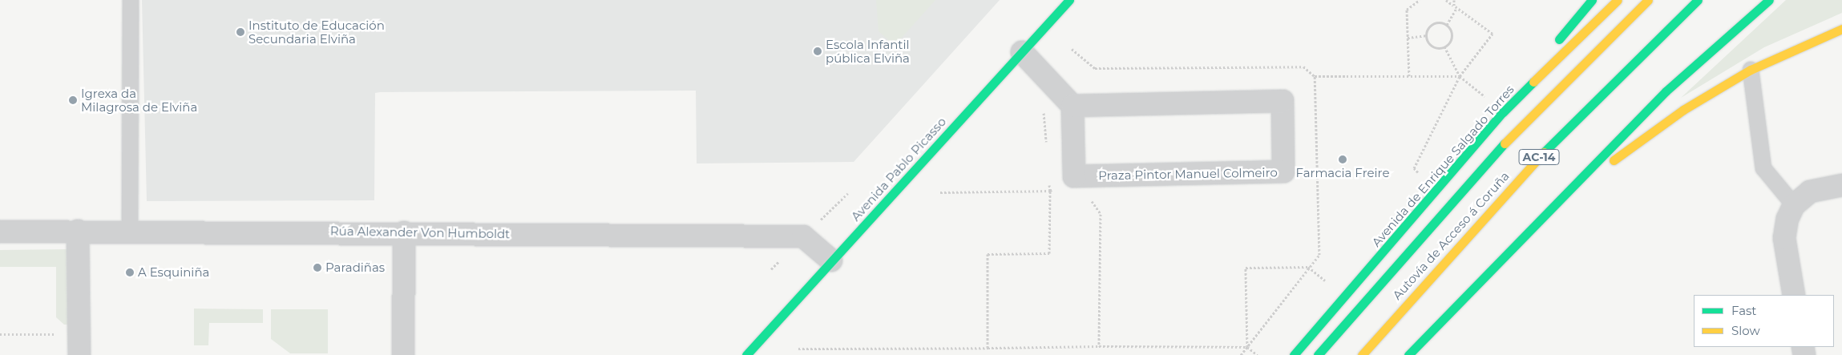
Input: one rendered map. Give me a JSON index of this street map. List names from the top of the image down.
{
  "streets": {
    "main road": [
      "AC-14",
      "Avenida de Enrique Salgado Torres",
      "Avenida Pablo Picasso",
      "Autovía de Acceso á Coruña"
    ],
    "street": ["Praza Pintor Manuel Colmeiro", "Rúa Alexander Von Humboldt"]
  },
  "crossings": [
    ["Avenida Pablo Picasso", "Rúa Alexander Von Humboldt"]
  ],
  "places": [
    "Instituto de Educación Secundaria Elviña",
    "Escola Infantil pública Elviña",
    "Igrexa da Milagrosa de Elviña",
    "Farmacia Freire",
    "Paradiñas",
    "A Esquiniña"
  ],
  "legend": ["Fast", "Slow"]
}
